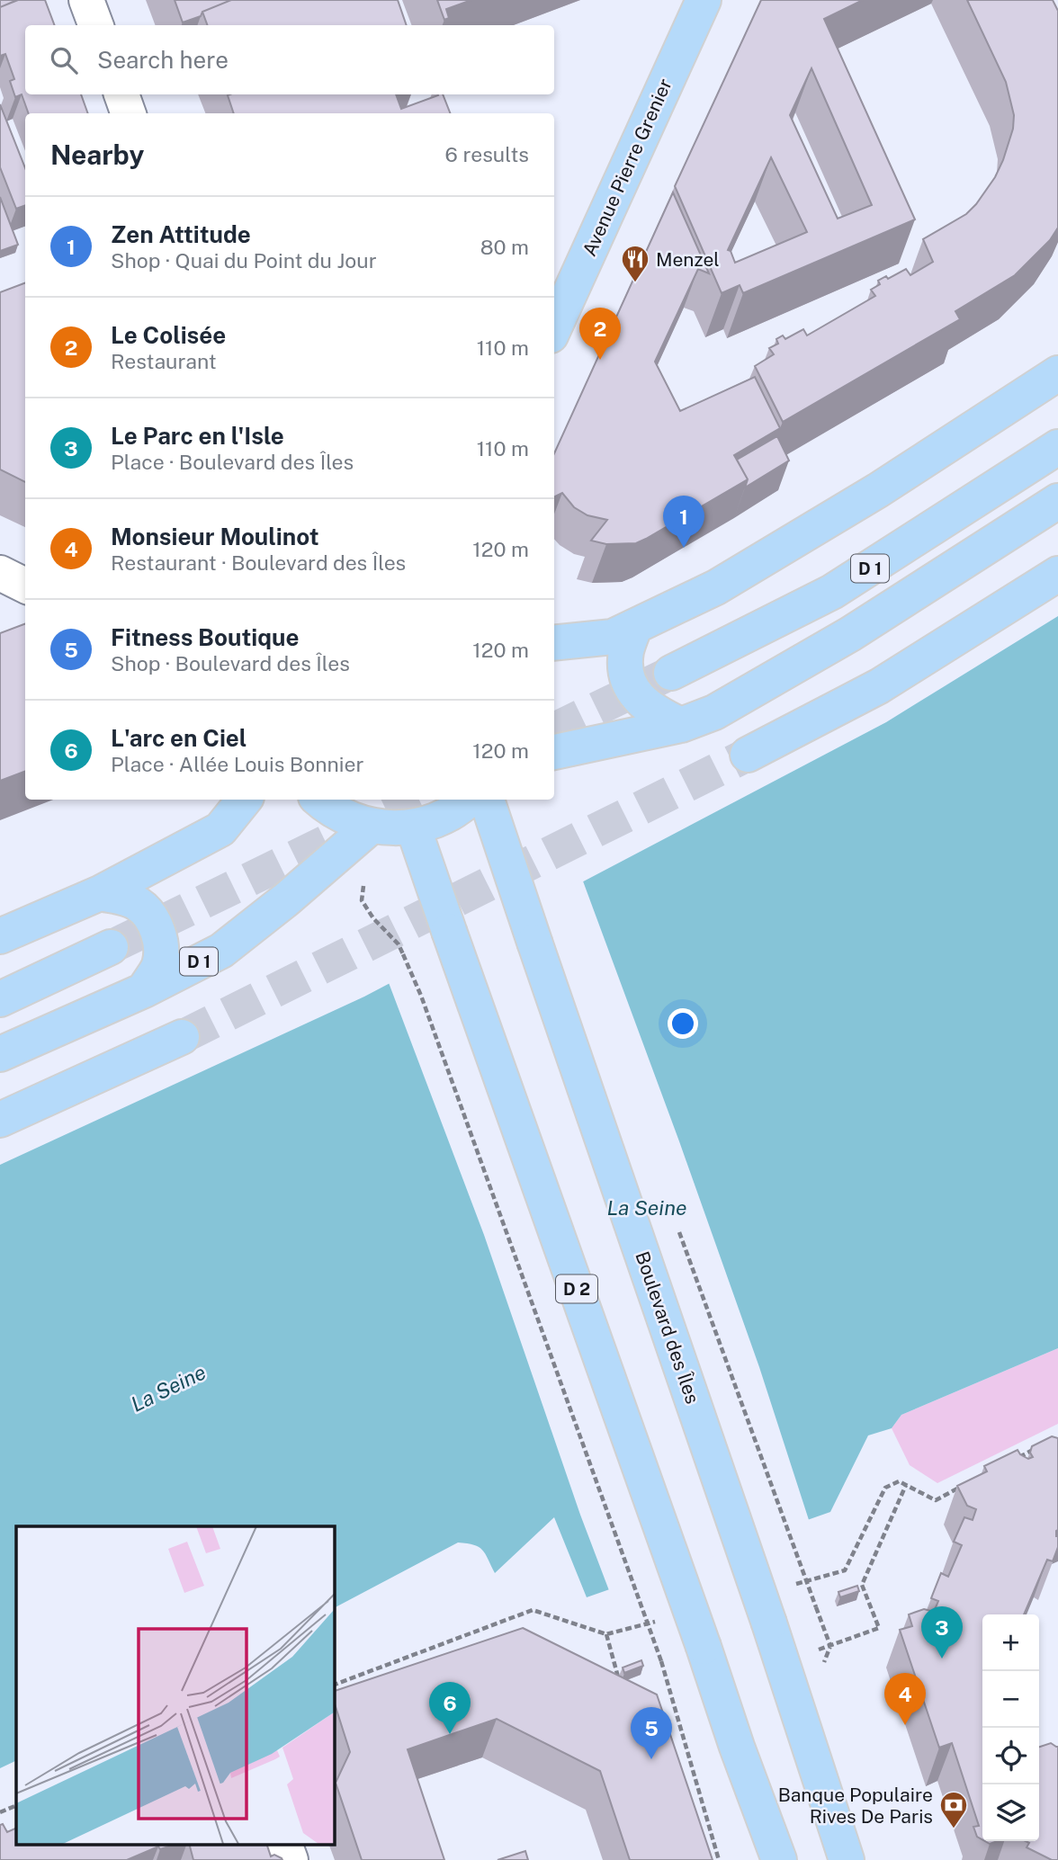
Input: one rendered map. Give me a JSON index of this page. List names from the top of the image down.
{
  "streets": {
    "main road": [
      "Avenue Pierre Grenier",
      "D 1",
      "D 2",
      "Boulevard des Îles"
    ]
  },
  "water": ["La Seine"],
  "places": {
    "restaurant": ["Menzel"],
    "bank": ["Banque Populaire Rives De Paris"]
  },
  "page": {
    "search": "Search here",
    "heading": ["Nearby", "6 results"],
    "list": [
      {
        "mark": "1",
        "name": "Zen Attitude",
        "note": "Shop · Quai du Point du Jour",
        "value": "80 m"
      },
      {
        "mark": "2",
        "name": "Le Colisée",
        "note": "Restaurant",
        "value": "110 m"
      },
      {
        "mark": "3",
        "name": "Le Parc en l'Isle",
        "note": "Place · Boulevard des Îles",
        "value": "110 m"
      },
      {
        "mark": "4",
        "name": "Monsieur Moulinot",
        "note": "Restaurant · Boulevard des Îles",
        "value": "120 m"
      },
      {
        "mark": "5",
        "name": "Fitness Boutique",
        "note": "Shop · Boulevard des Îles",
        "value": "120 m"
      },
      {
        "mark": "6",
        "name": "L'arc en Ciel",
        "note": "Place · Allée Louis Bonnier",
        "value": "120 m"
      }
    ],
    "pins": [
      "2",
      "1",
      "3",
      "4",
      "6",
      "5"
    ],
    "map_buttons": ["+", "−"]
  }
}
